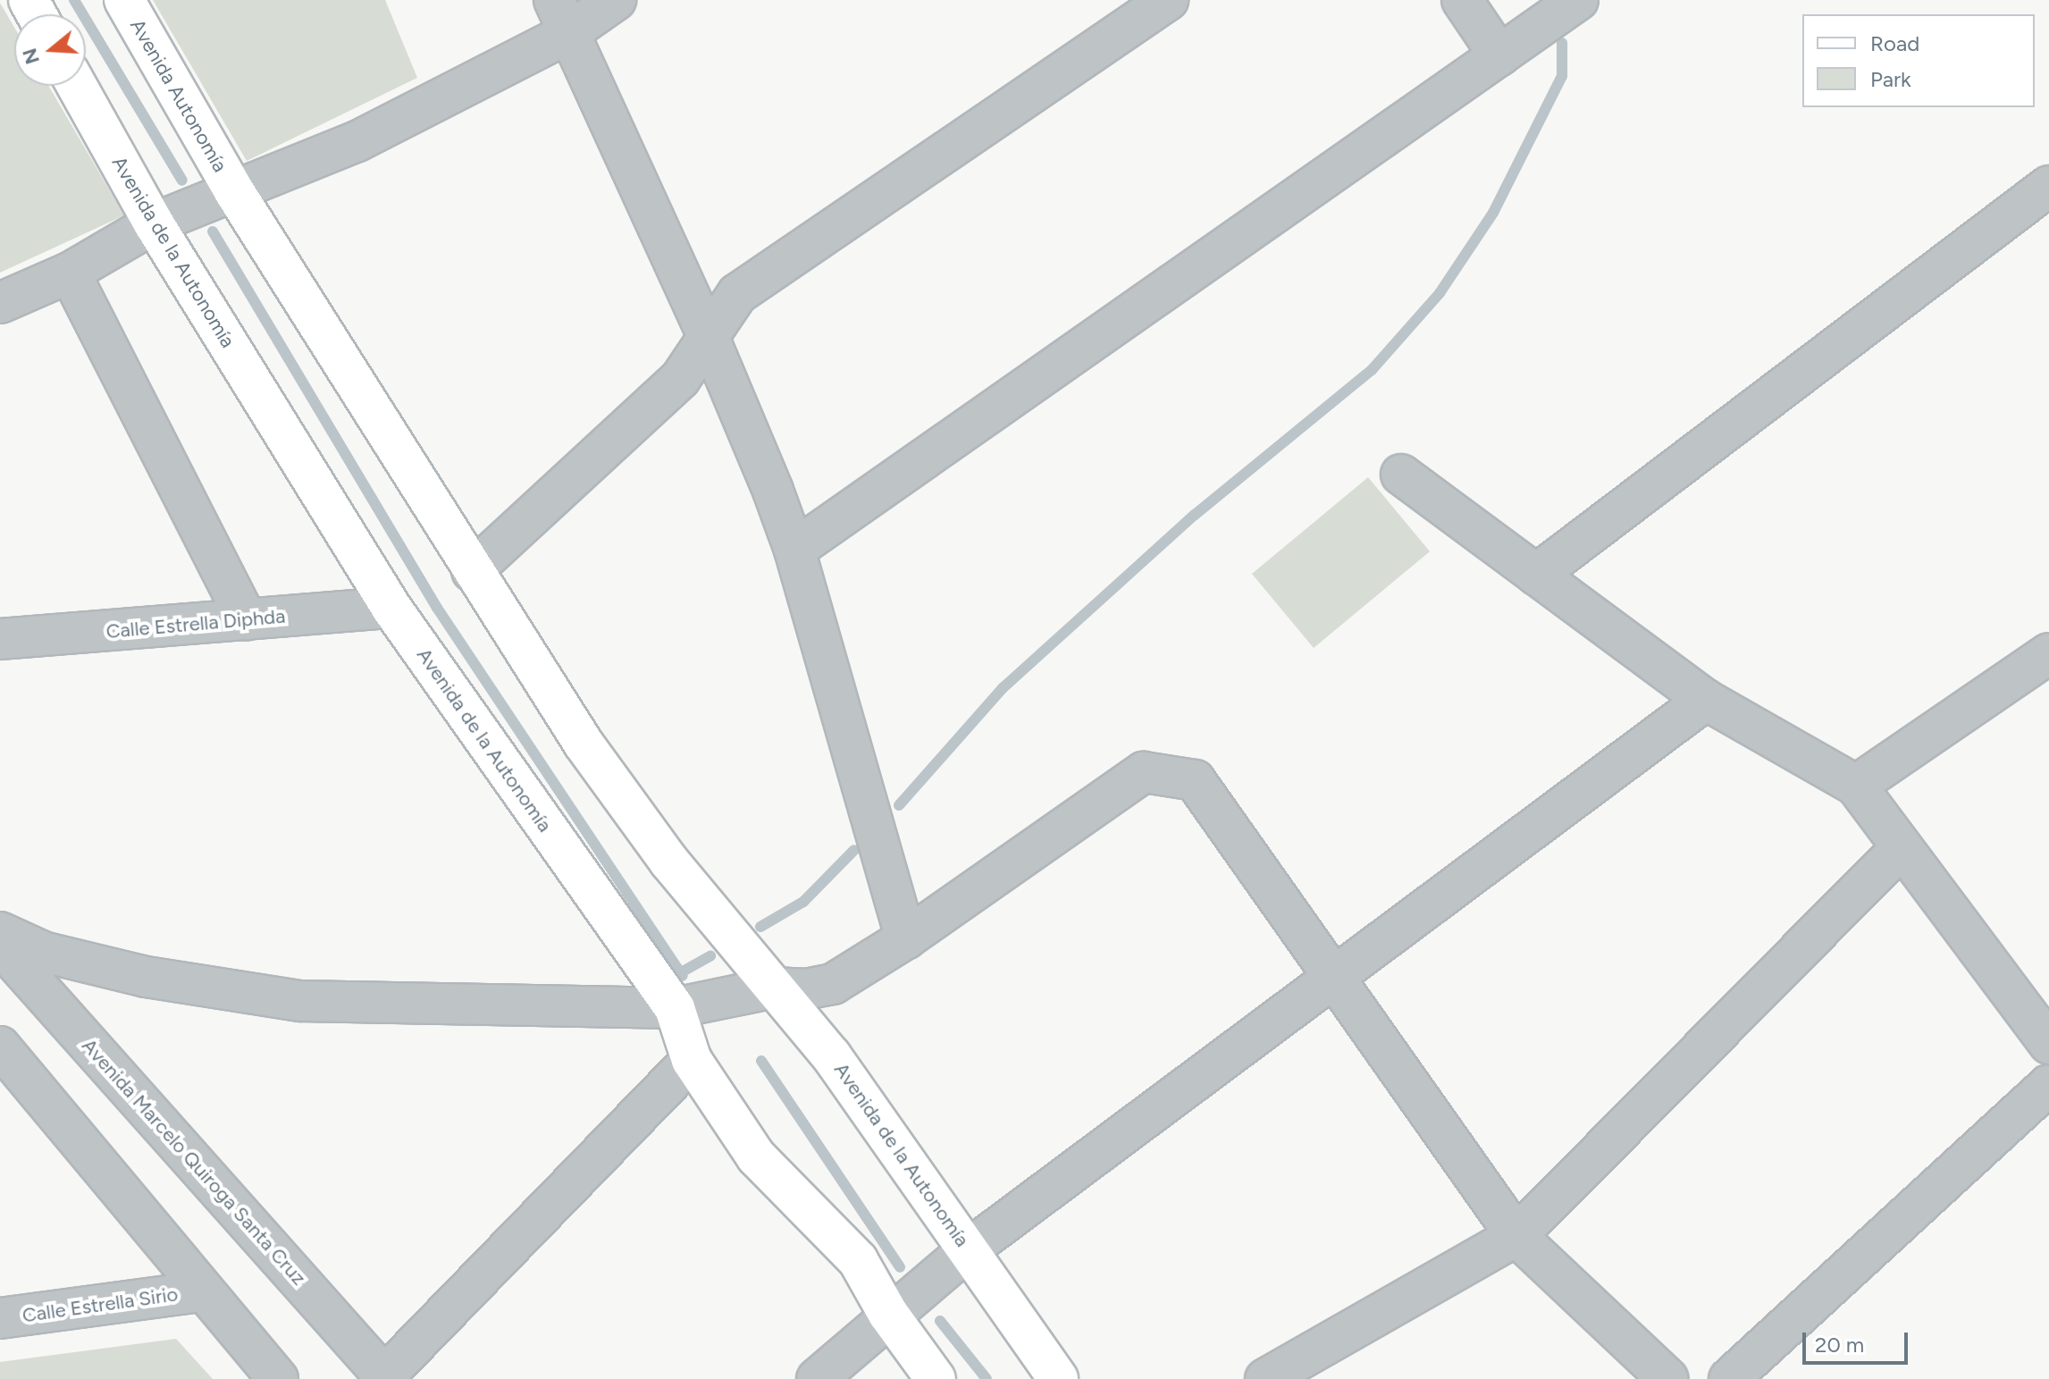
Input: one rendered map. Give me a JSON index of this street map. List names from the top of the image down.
{
  "streets": {
    "street": [
      "Avenida Autonomía",
      "Avenida de la Autonomía",
      "Calle Estrella Diphda",
      "Avenida Marcelo Quiroga Santa Cruz",
      "Calle Estrella Sirio"
    ]
  },
  "crossings": [
    ["Avenida Autonomía", "Avenida de la Autonomía"],
    ["Avenida de la Autonomía", "Calle Estrella Diphda"]
  ],
  "legend": ["Road", "Park"],
  "scale_bar": "20 m",
  "north": "left"
}
